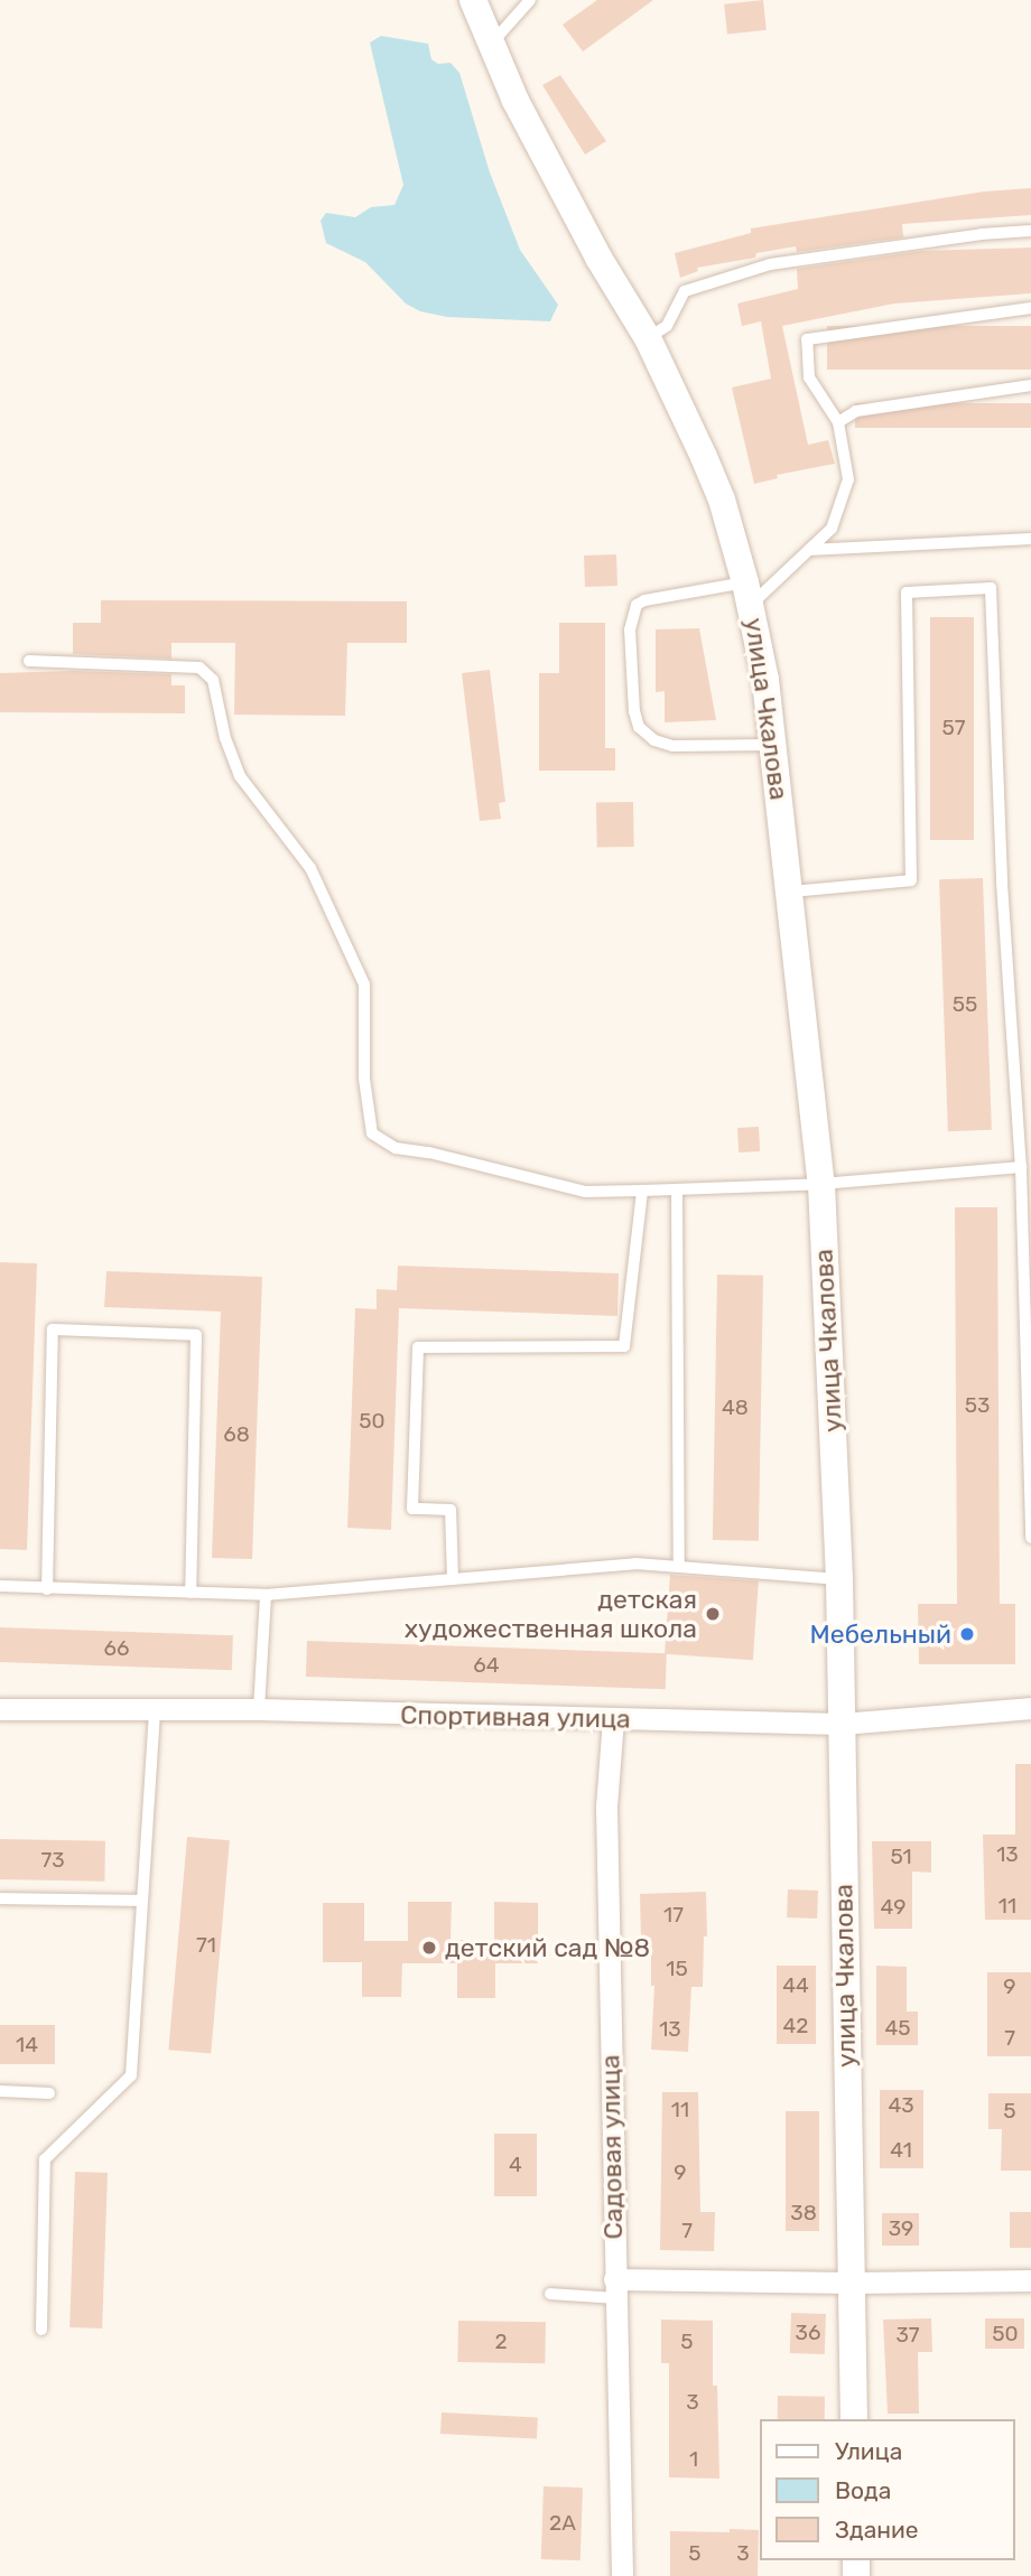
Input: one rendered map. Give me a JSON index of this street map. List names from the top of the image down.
{
  "streets": {
    "street": ["улица Чкалова", "Спортивная улица", "Садовая улица"]
  },
  "crossings": [
    ["улица Чкалова", "Спортивная улица"],
    ["Спортивная улица", "Садовая улица"]
  ],
  "places": ["детская художественная школа", "Мебельный", "детский сад №8"],
  "house_numbers": [
    "57",
    "55",
    "53",
    "48",
    "50",
    "68",
    "66",
    "64",
    "13",
    "51",
    "73",
    "11",
    "49",
    "17",
    "71",
    "15",
    "44",
    "9",
    "42",
    "45",
    "13",
    "7",
    "14",
    "43",
    "11",
    "5",
    "41",
    "4",
    "9",
    "38",
    "39",
    "7",
    "36",
    "50",
    "37",
    "2",
    "5",
    "3",
    "1",
    "2А",
    "5",
    "3"
  ],
  "legend": ["Улица", "Вода", "Здание"]
}
